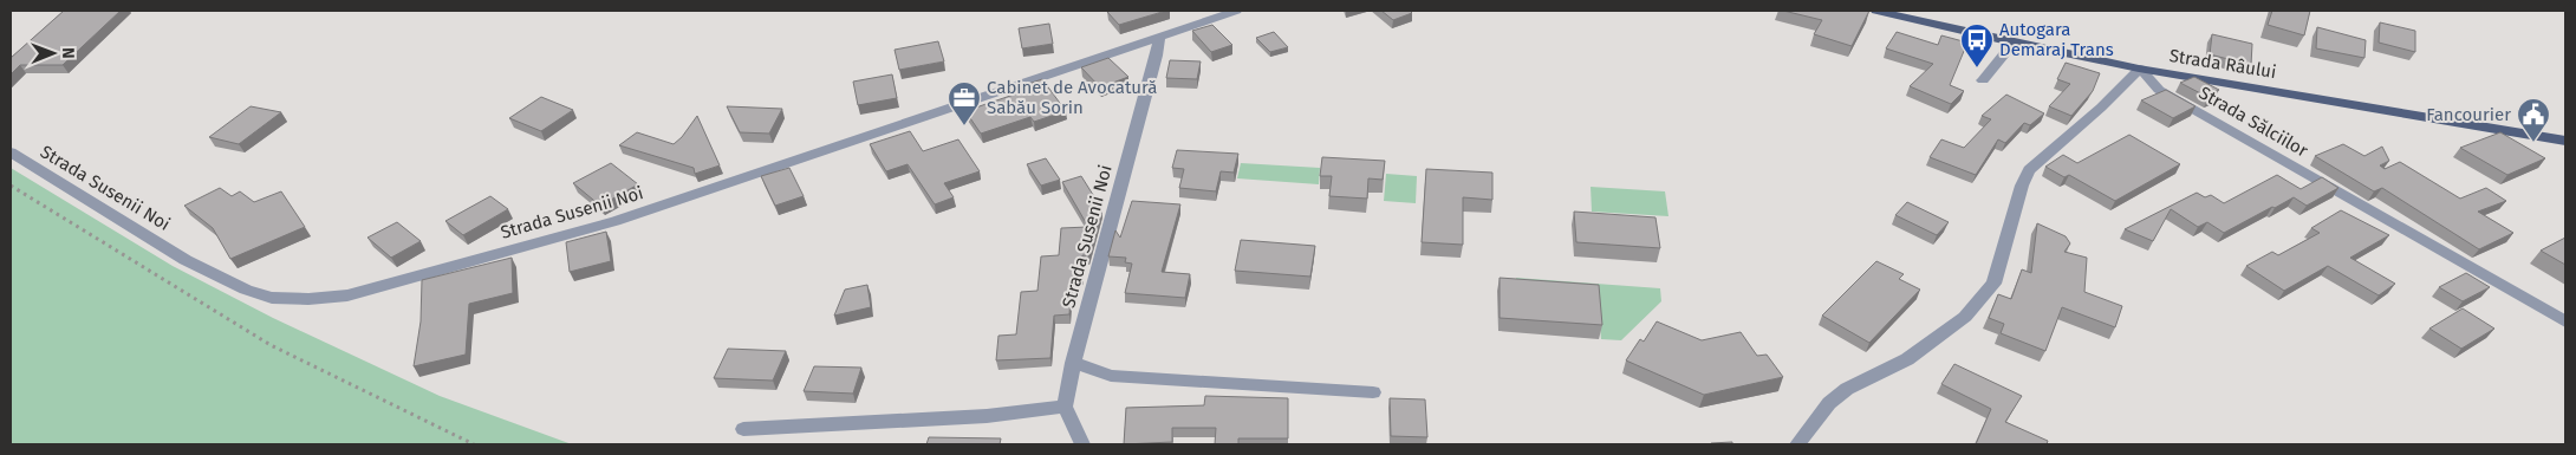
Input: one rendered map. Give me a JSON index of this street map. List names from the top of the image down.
{
  "streets": {
    "main road": ["Strada Râului"],
    "street": ["Strada Sălciilor", "Strada Susenii Noi"]
  },
  "crossings": [
    ["Strada Râului", "Strada Sălciilor"]
  ],
  "places": {
    "bus stop": ["Autogara Demaraj Trans"],
    "office": ["Cabinet de Avocatură Sabău Sorin"],
    "public building": ["Fancourier"]
  },
  "north": "right"
}
